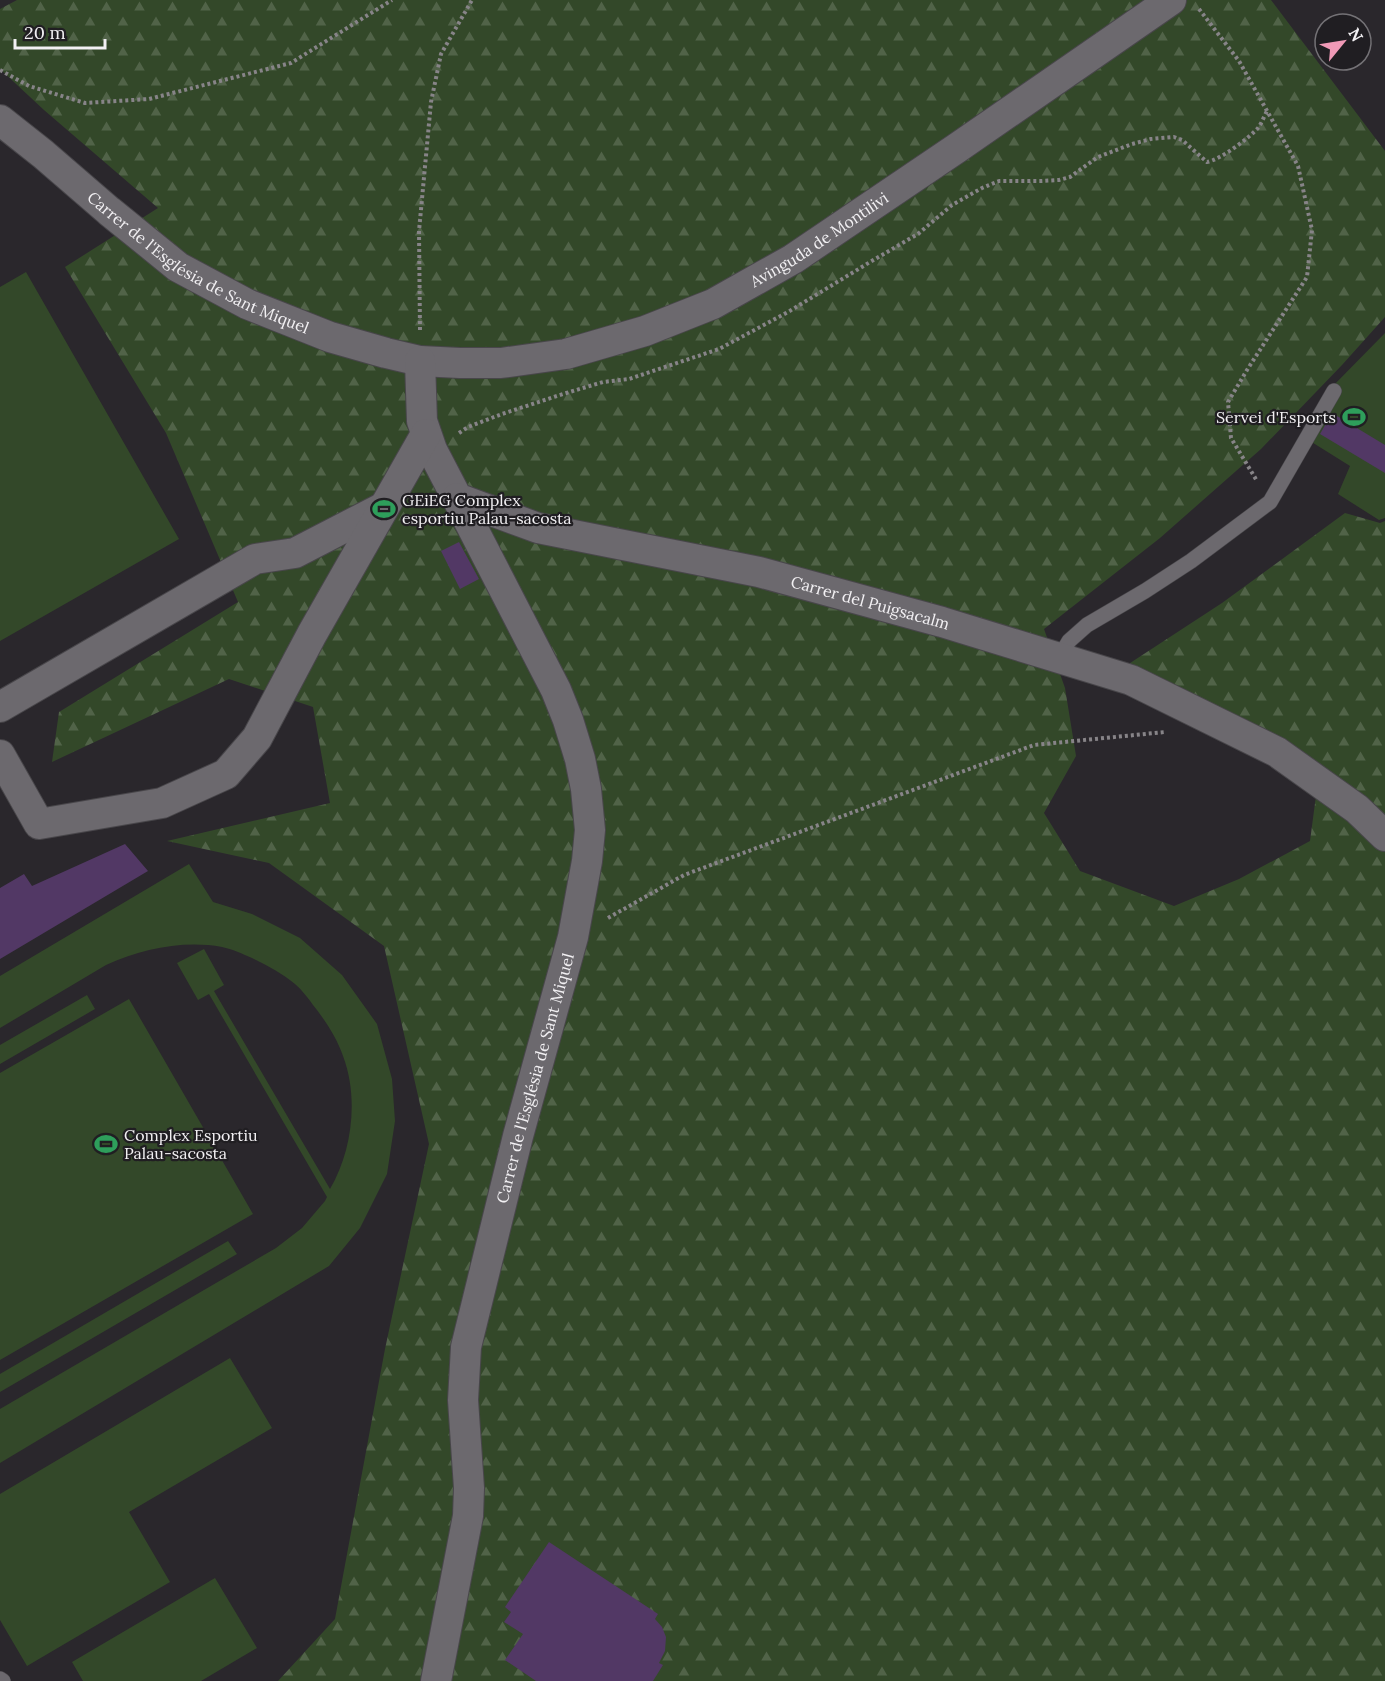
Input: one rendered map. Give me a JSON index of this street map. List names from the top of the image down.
{
  "streets": {
    "street": ["Avinguda de Montilivi", "Carrer de l'Església de Sant Miquel", "Carrer del Puigsacalm"]
  },
  "crossings": [
    ["Avinguda de Montilivi", "Carrer de l'Església de Sant Miquel"],
    ["Carrer de l'Església de Sant Miquel", "Carrer del Puigsacalm"]
  ],
  "places": {
    "sports": ["Servei d'Esports", "GEiEG Complex esportiu Palau-sacosta", "Complex Esportiu Palau-sacosta"]
  },
  "scale_bar": "20 m",
  "north": "top right"
}
